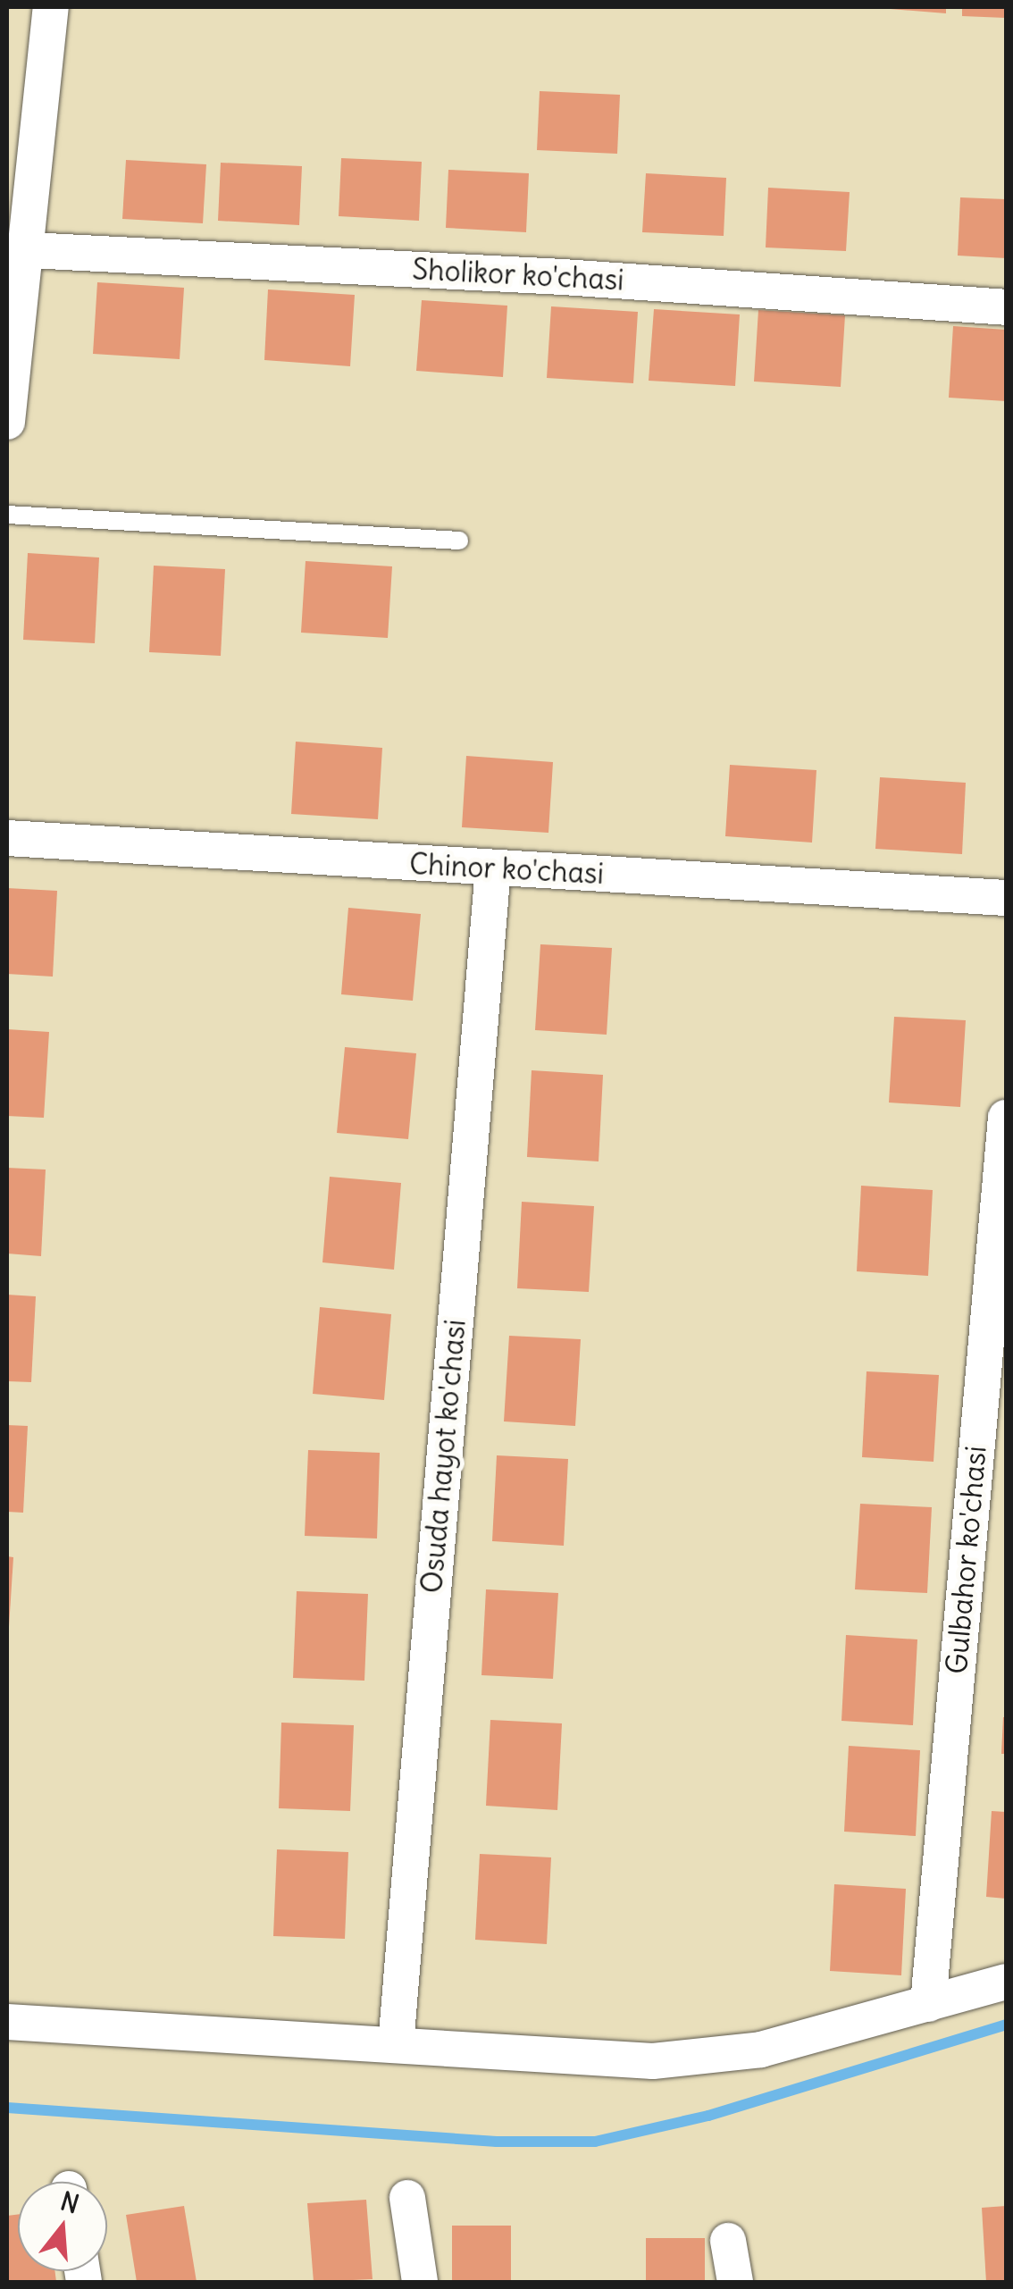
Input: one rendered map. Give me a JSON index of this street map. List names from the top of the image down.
{
  "streets": {
    "street": [
      "Sholikor ko'chasi",
      "Chinor ko'chasi",
      "Osuda hayot ko'chasi",
      "Gulbahor ko'chasi"
    ]
  },
  "crossings": [
    ["Chinor ko'chasi", "Osuda hayot ko'chasi"]
  ],
  "north": "top"
}
